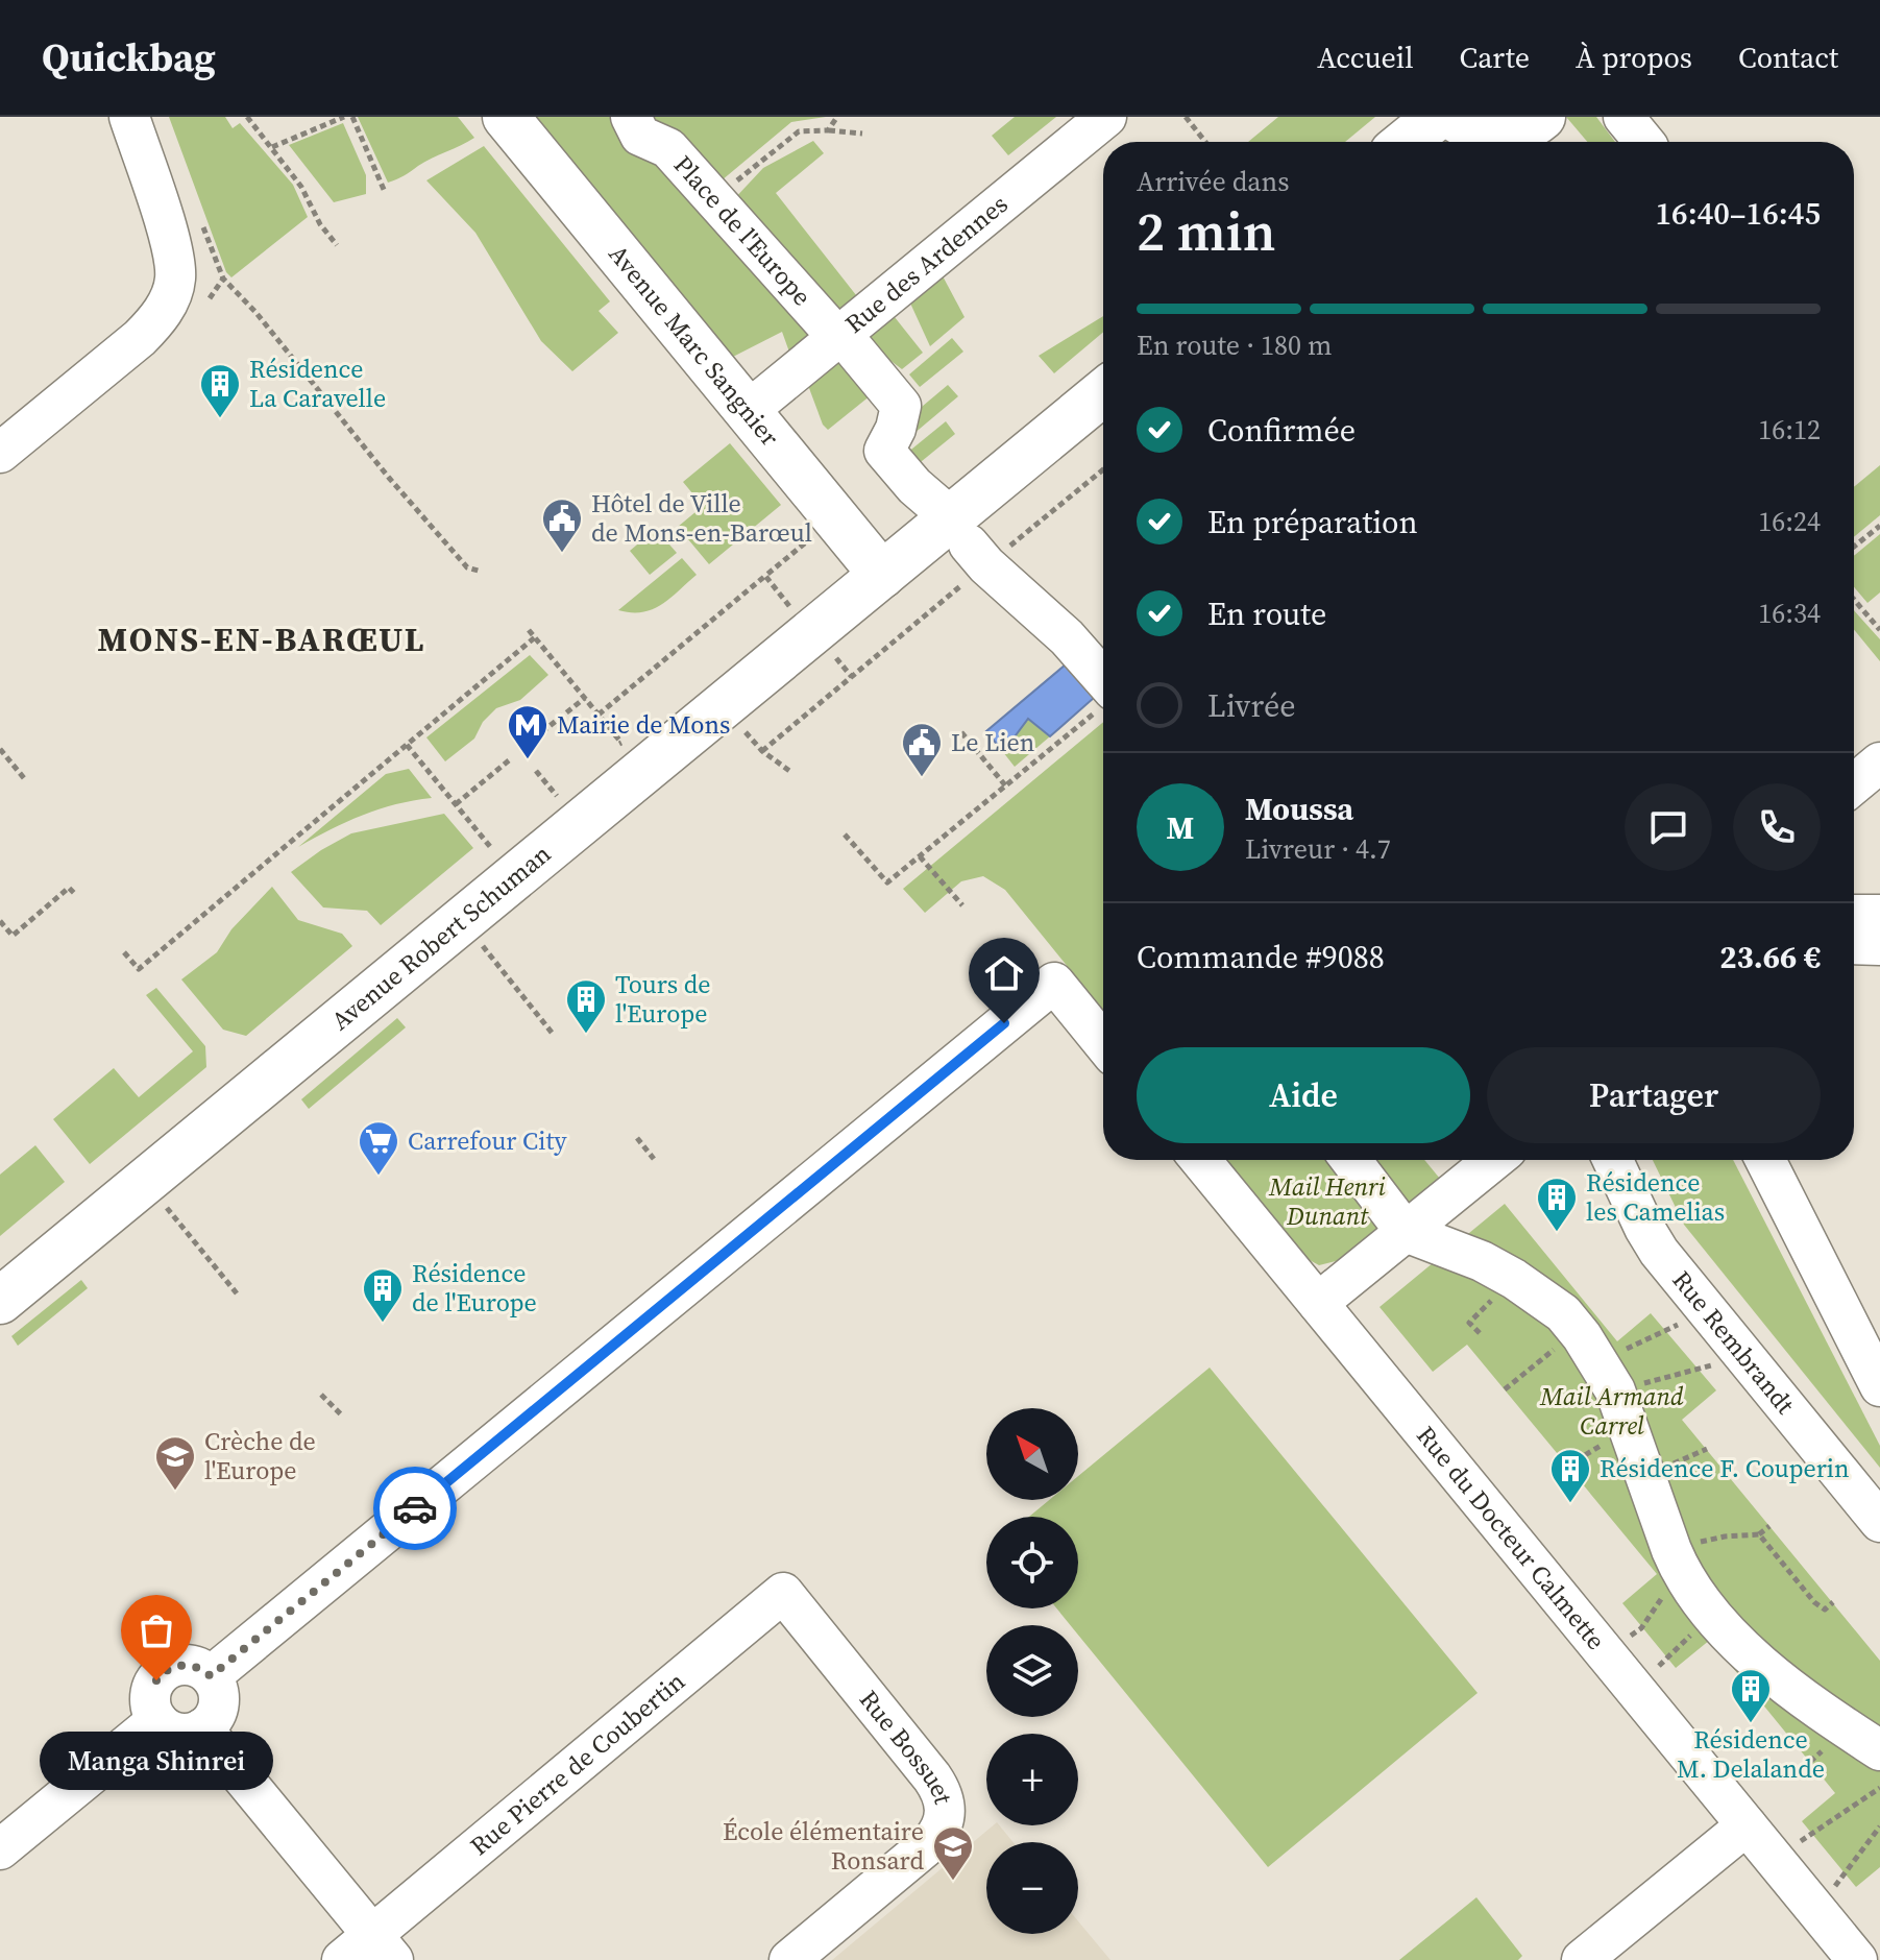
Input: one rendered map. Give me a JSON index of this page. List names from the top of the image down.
{
  "streets": {
    "main road": ["Avenue Marc Sangnier", "Avenue Robert Schuman"],
    "street": [
      "Place de l'Europe",
      "Rue des Ardennes",
      "Rue Rembrandt",
      "Rue du Docteur Calmette",
      "Rue Bossuet",
      "Rue Pierre de Coubertin"
    ]
  },
  "crossings": [
    ["Place de l'Europe", "Rue des Ardennes"],
    ["Rue des Ardennes", "Avenue Marc Sangnier"],
    ["Avenue Marc Sangnier", "Avenue Robert Schuman"],
    ["Rue Bossuet", "Rue Pierre de Coubertin"]
  ],
  "districts": ["MONS-EN-BARŒUL"],
  "parks": ["Mail Henri Dunant", "Mail Armand Carrel"],
  "places": {
    "building": [
      "Résidence La Caravelle",
      "Tours de l'Europe",
      "Résidence les Camelias",
      "Résidence de l'Europe",
      "Résidence F. Couperin",
      "Résidence M. Delalande"
    ],
    "public building": ["Hôtel de Ville de Mons-en-Barœul", "Le Lien"],
    "metro station": ["Mairie de Mons"],
    "supermarket": ["Carrefour City"],
    "school or university": ["Crèche de l'Europe", "École élémentaire Ronsard"],
    "other": ["Manga Shinrei"]
  },
  "north": "top left",
  "page": {
    "header": "Quickbag",
    "nav": [
      "Accueil",
      "Carte",
      "À propos",
      "Contact"
    ],
    "heading": ["2 min", "Arrivée dans", "16:40–16:45"],
    "panel": [
      "Moussa",
      "Livreur · 4.7",
      "Commande #9088",
      "23.66 €"
    ],
    "bar": "En route · 180 m",
    "list": [
      ["Confirmée", "16:12"],
      ["En préparation", "16:24"],
      ["En route", "16:34"],
      "Livrée"
    ],
    "round": "M",
    "buttons": ["Aide", "Partager"],
    "map_buttons": ["+", "−"],
    "bubble": "Manga Shinrei"
  }
}
